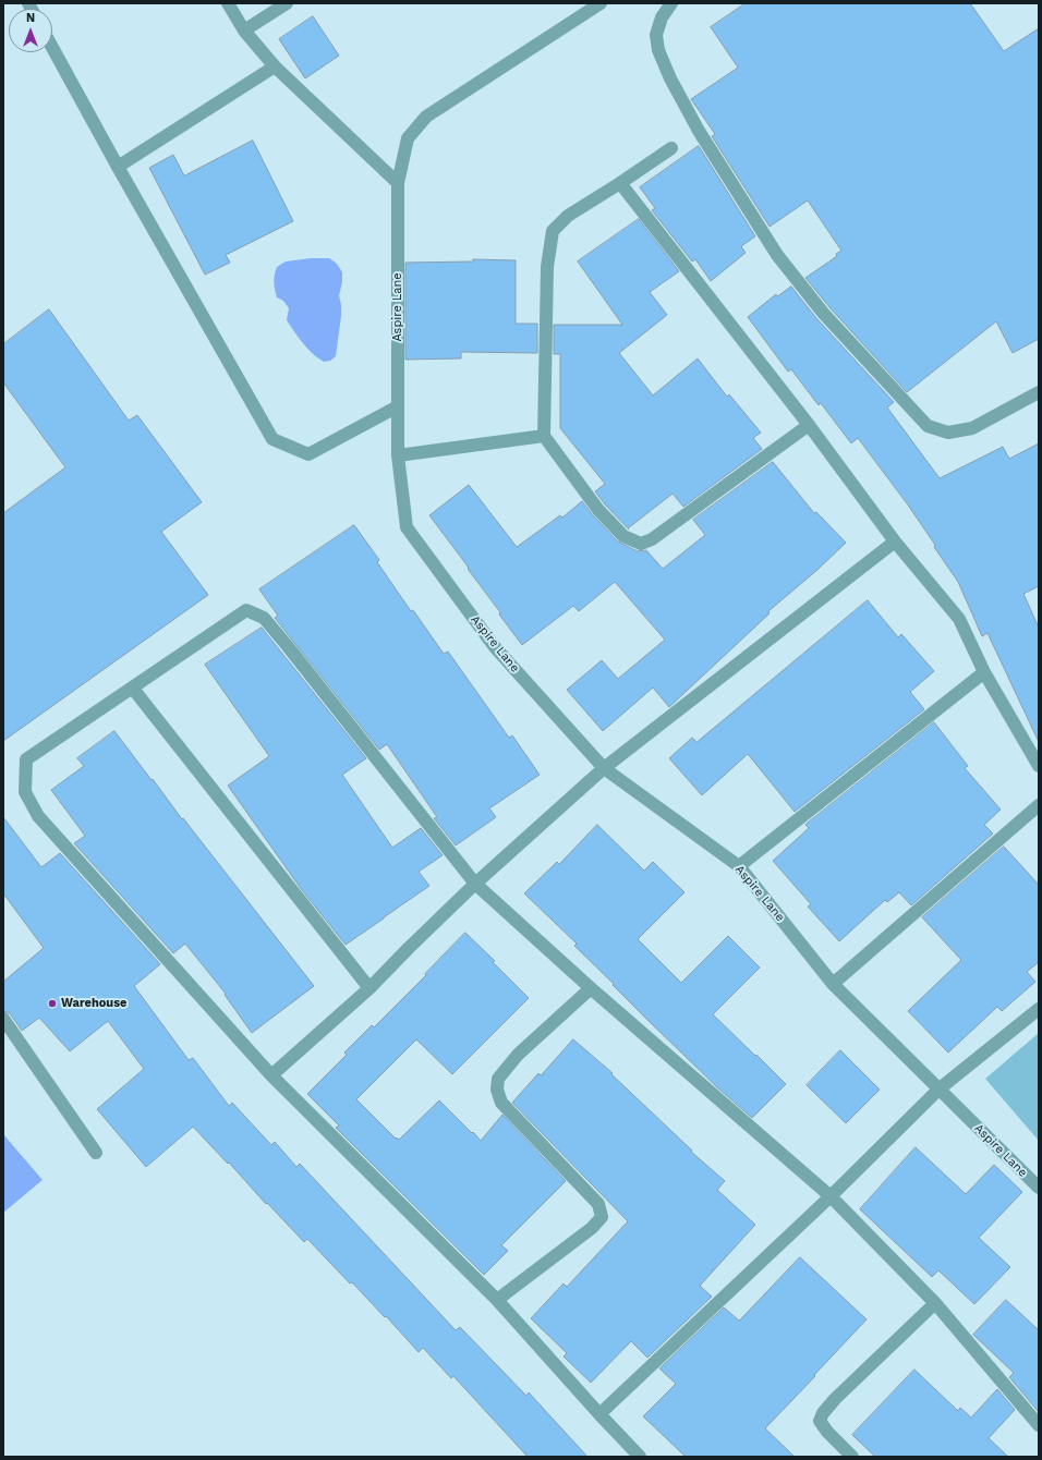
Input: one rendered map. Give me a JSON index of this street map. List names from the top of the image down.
{
  "streets": {
    "street": ["Aspire Lane"]
  },
  "places": ["Warehouse"],
  "north": "top"
}
